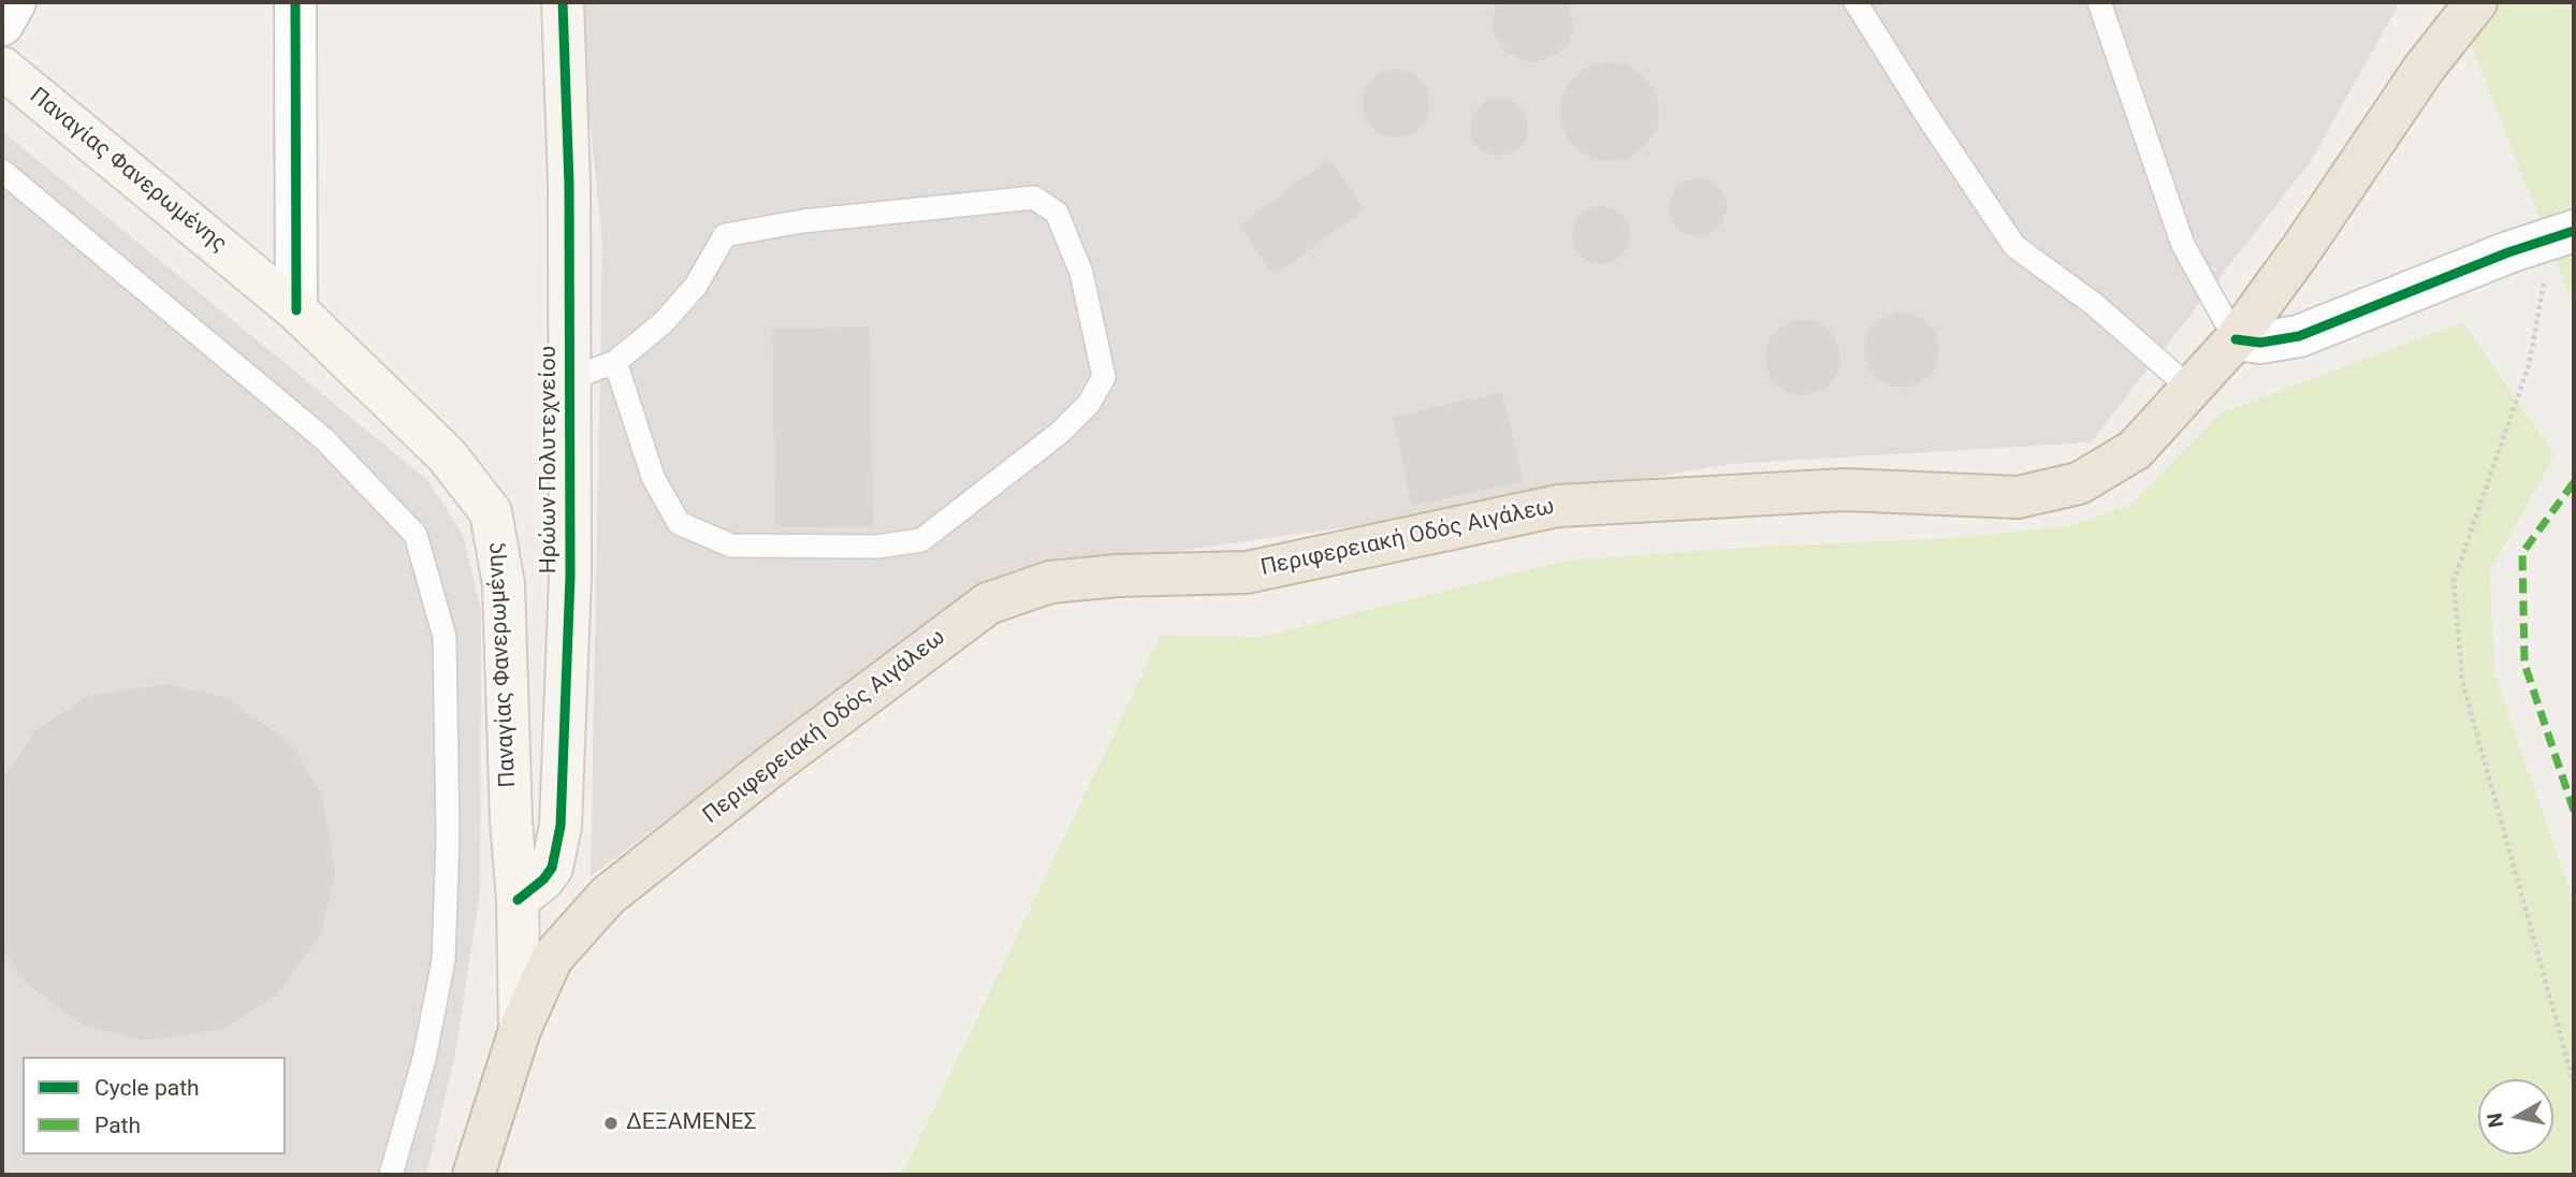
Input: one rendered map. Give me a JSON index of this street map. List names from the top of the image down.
{
  "streets": {
    "highway": ["Περιφερειακή Οδός Αιγάλεω"],
    "main road": ["Παναγίας Φανερωμένης", "Ηρώων Πολυτεχνείου"]
  },
  "crossings": [
    ["Παναγίας Φανερωμένης", "Ηρώων Πολυτεχνείου"],
    ["Παναγίας Φανερωμένης", "Περιφερειακή Οδός Αιγάλεω"]
  ],
  "places": ["ΔΕΞΑΜΕΝΕΣ"],
  "legend": ["Cycle path", "Path"],
  "north": "left"
}
